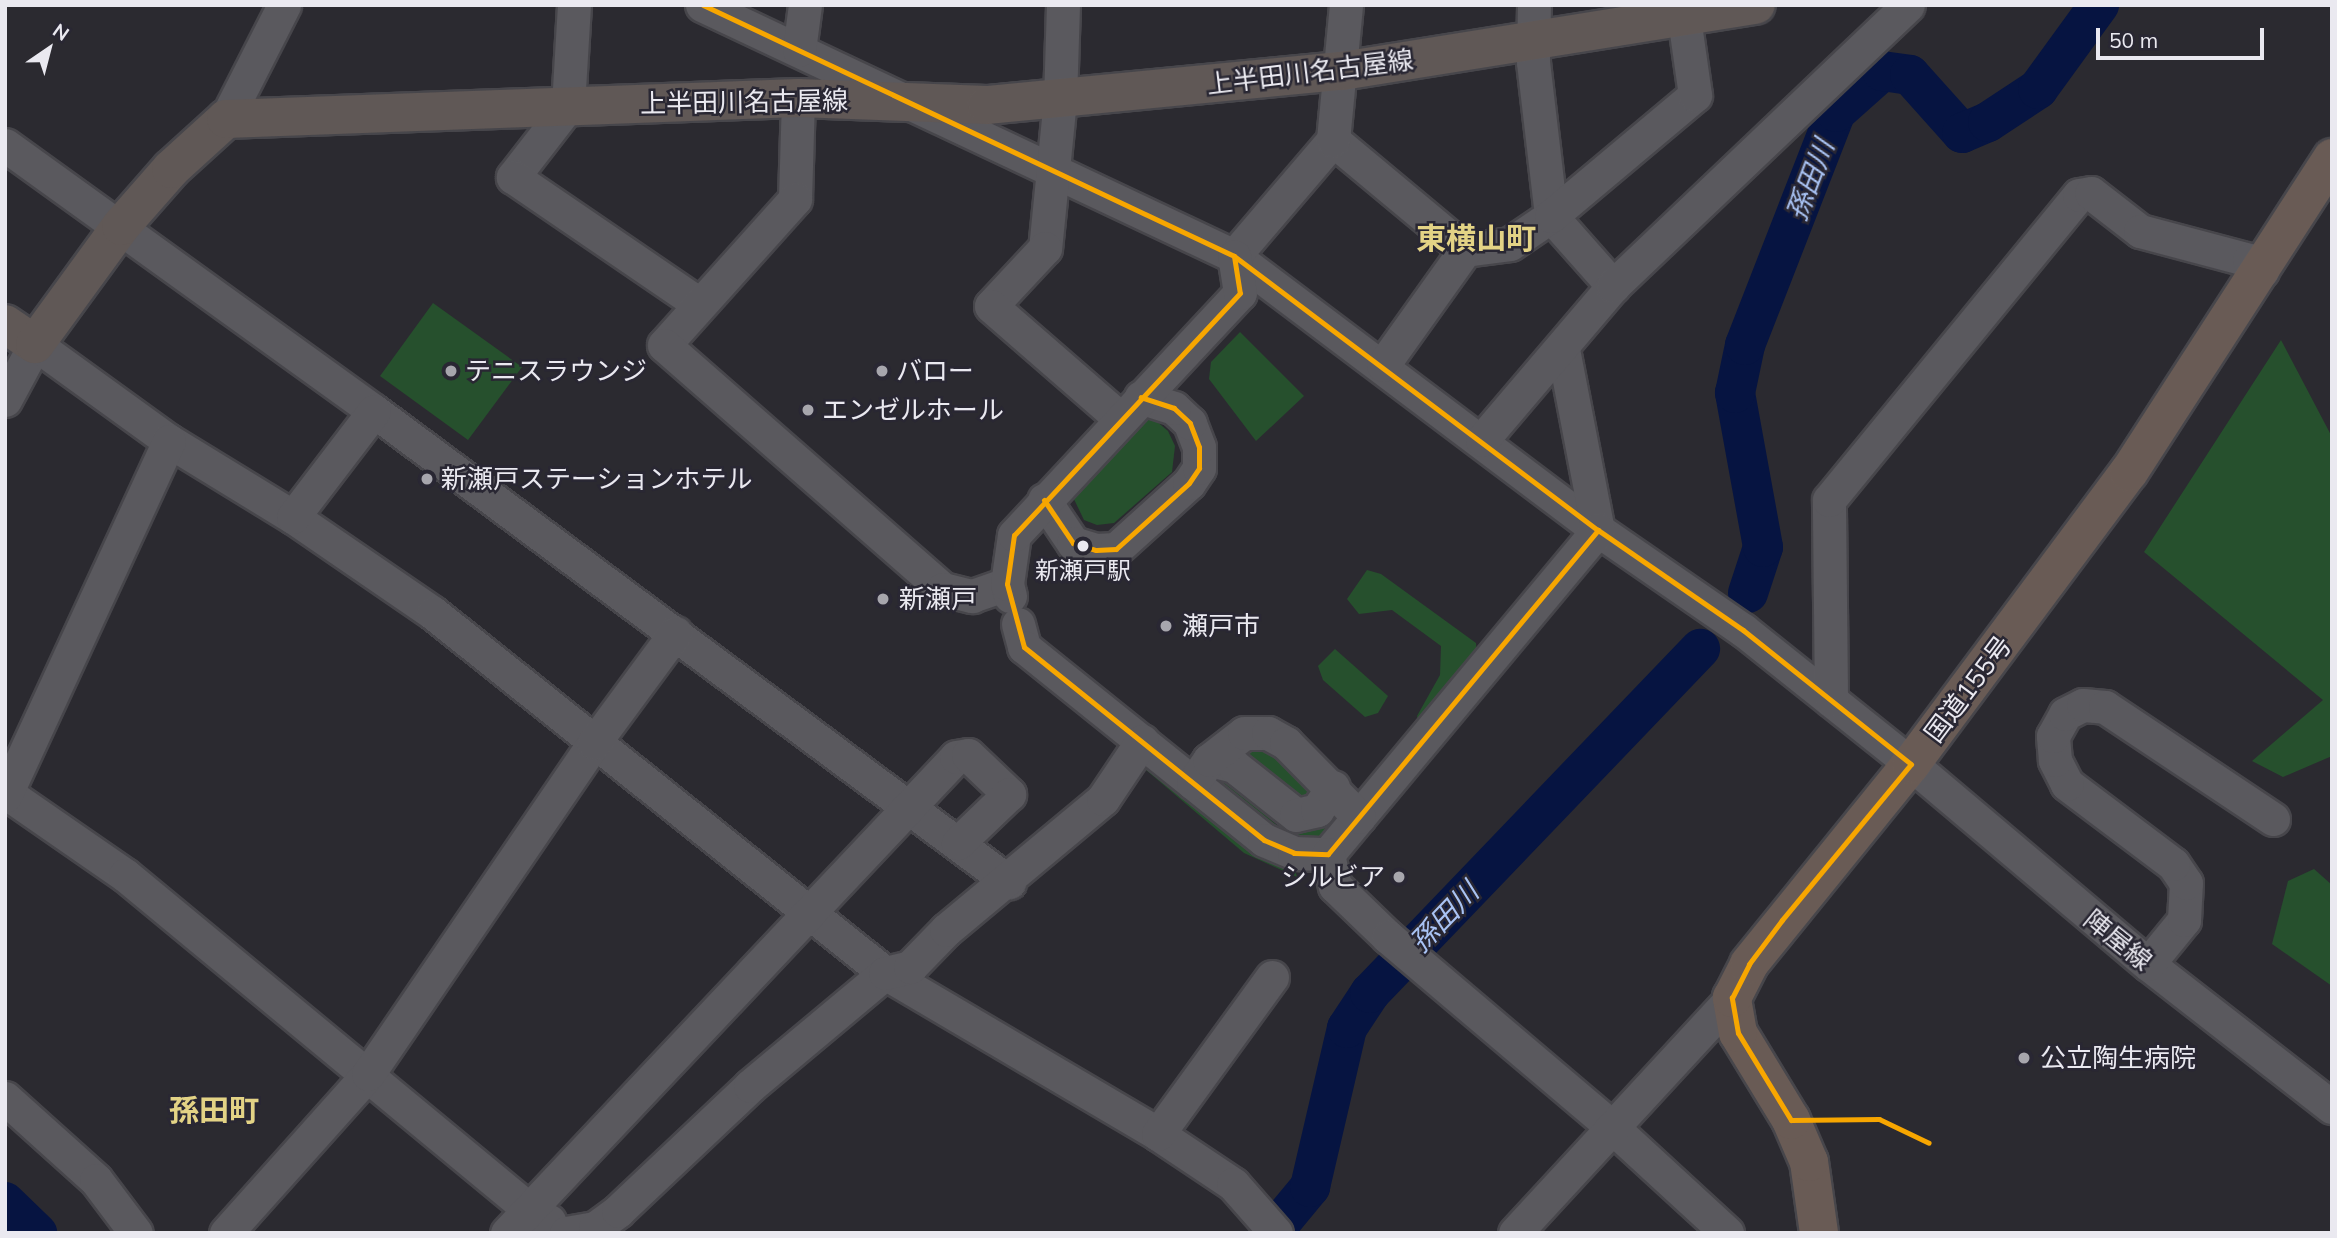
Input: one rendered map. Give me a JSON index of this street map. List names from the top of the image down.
{
  "streets": {
    "highway": ["国道155号"],
    "main road": ["上半田川名古屋線"],
    "street": ["陣屋線"]
  },
  "crossings": [
    ["上半田川名古屋線", "陣屋線"],
    ["国道155号", "陣屋線"]
  ],
  "districts": ["東横山町", "孫田町"],
  "water": ["孫田川"],
  "places": [
    "テニスラウンジ",
    "バロー",
    "エンゼルホール",
    "新瀬戸ステーションホテル",
    "新瀬戸駅",
    "新瀬戸",
    "瀬戸市",
    "シルビア",
    "公立陶生病院"
  ],
  "scale_bar": "50 m",
  "north": "top right"
}
